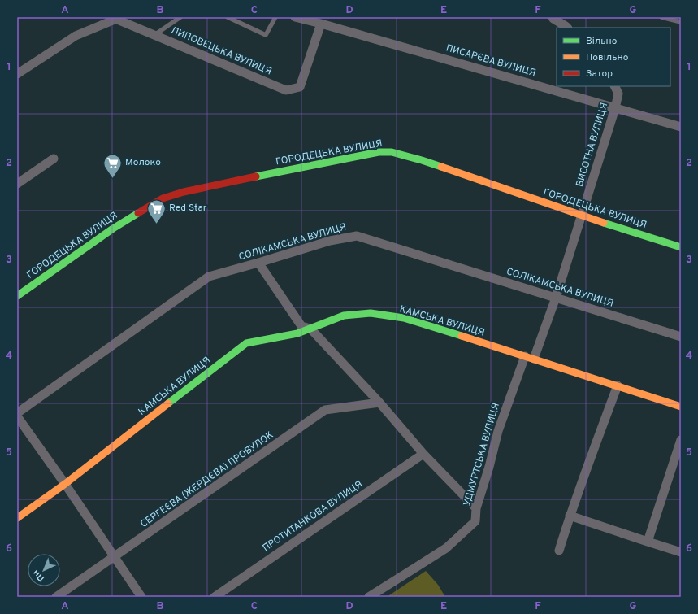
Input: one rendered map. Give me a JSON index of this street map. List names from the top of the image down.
{
  "streets": {
    "street": [
      "ЛИПОВЕЦЬКА ВУЛИЦЯ",
      "ПИСАРЄВА ВУЛИЦЯ",
      "ВИСОТНА ВУЛИЦЯ",
      "ГОРОДЕЦЬКА ВУЛИЦЯ",
      "СОЛІКАМСЬКА ВУЛИЦЯ",
      "КАМСЬКА ВУЛИЦЯ",
      "УДМУРТСЬКА ВУЛИЦЯ",
      "СЕРГЕЄВА (ЖЕРДЄВА) ПРОВУЛОК",
      "ПРОТИТАНКОВА ВУЛИЦЯ"
    ]
  },
  "crossings": [
    ["ЛИПОВЕЦЬКА ВУЛИЦЯ", "ПИСАРЄВА ВУЛИЦЯ"],
    ["ПИСАРЄВА ВУЛИЦЯ", "ВИСОТНА ВУЛИЦЯ"],
    ["ВИСОТНА ВУЛИЦЯ", "ГОРОДЕЦЬКА ВУЛИЦЯ"],
    ["ВИСОТНА ВУЛИЦЯ", "СОЛІКАМСЬКА ВУЛИЦЯ"],
    ["ВИСОТНА ВУЛИЦЯ", "КАМСЬКА ВУЛИЦЯ"],
    ["ВИСОТНА ВУЛИЦЯ", "УДМУРТСЬКА ВУЛИЦЯ"],
    ["КАМСЬКА ВУЛИЦЯ", "УДМУРТСЬКА ВУЛИЦЯ"]
  ],
  "places": {
    "supermarket": ["Молоко", "Red Star"]
  },
  "legend": ["Вільно", "Повільно", "Затор"],
  "north": "bottom left",
  "grid": {
    "columns": [
      "A",
      "B",
      "C",
      "D",
      "E",
      "F",
      "G"
    ],
    "rows": [
      "1",
      "2",
      "3",
      "4",
      "5",
      "6"
    ]
  }
}
